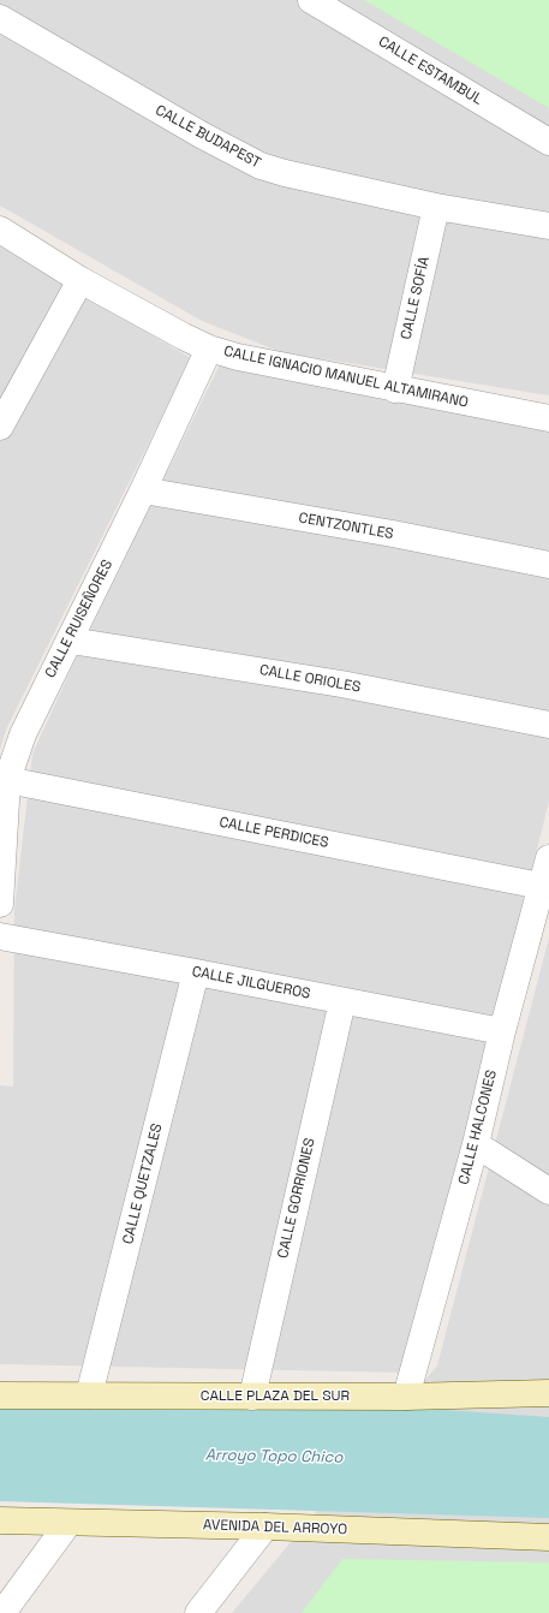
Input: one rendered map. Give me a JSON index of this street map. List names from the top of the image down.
{
  "streets": {
    "street": [
      "CALLE ESTAMBUL",
      "CALLE BUDAPEST",
      "CALLE SOFÍA",
      "CALLE IGNACIO MANUEL ALTAMIRANO",
      "CENTZONTLES",
      "CALLE RUISEÑORES",
      "CALLE ORIOLES",
      "CALLE PERDICES",
      "CALLE JILGUEROS",
      "CALLE HALCONES",
      "CALLE QUETZALES",
      "CALLE GORRIONES",
      "CALLE PLAZA DEL SUR",
      "AVENIDA DEL ARROYO"
    ]
  },
  "crossings": [
    ["CALLE BUDAPEST", "CALLE SOFÍA"],
    ["CALLE SOFÍA", "CALLE IGNACIO MANUEL ALTAMIRANO"],
    ["CALLE IGNACIO MANUEL ALTAMIRANO", "CALLE RUISEÑORES"],
    ["CENTZONTLES", "CALLE RUISEÑORES"],
    ["CALLE RUISEÑORES", "CALLE ORIOLES"],
    ["CALLE RUISEÑORES", "CALLE PERDICES"],
    ["CALLE PERDICES", "CALLE HALCONES"],
    ["CALLE JILGUEROS", "CALLE HALCONES"],
    ["CALLE JILGUEROS", "CALLE QUETZALES"],
    ["CALLE JILGUEROS", "CALLE GORRIONES"],
    ["CALLE HALCONES", "CALLE PLAZA DEL SUR"],
    ["CALLE QUETZALES", "CALLE PLAZA DEL SUR"],
    ["CALLE GORRIONES", "CALLE PLAZA DEL SUR"]
  ],
  "water": ["Arroyo Topo Chico"]
}
